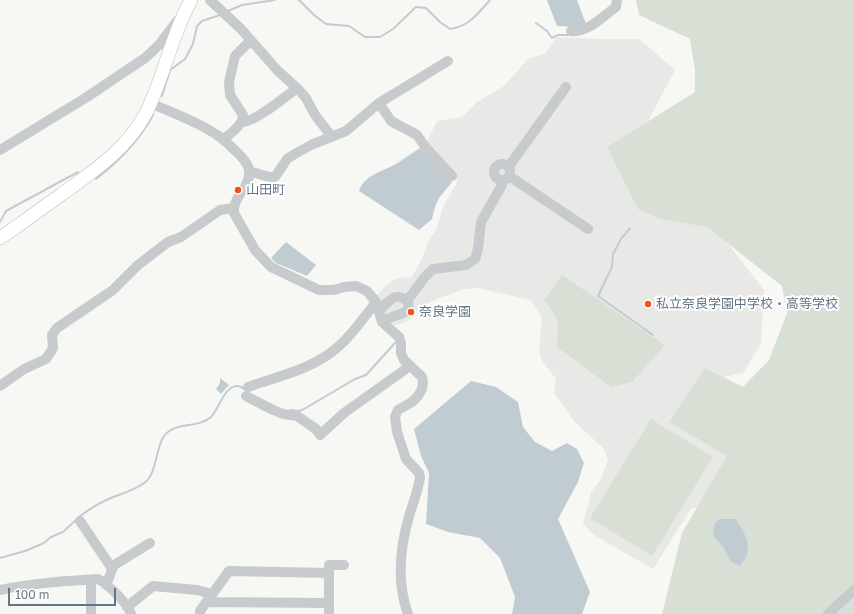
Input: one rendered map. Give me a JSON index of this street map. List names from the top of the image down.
{
  "places": ["山田町", "私立奈良学園中学校・高等学校", "奈良学園"],
  "scale_bar": "100 m"
}
